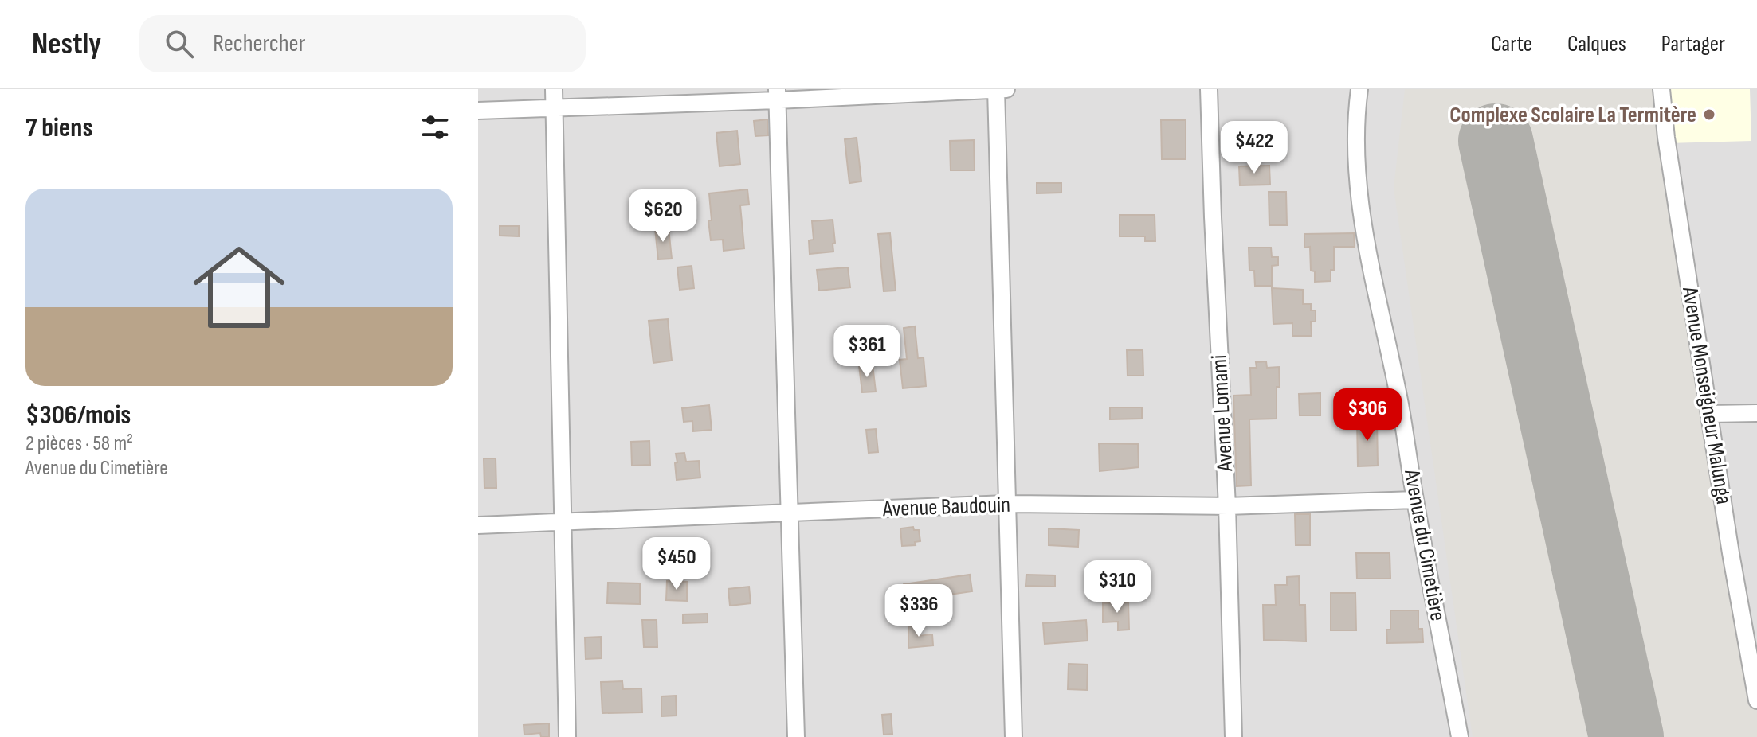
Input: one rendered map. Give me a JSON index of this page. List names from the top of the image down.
{
  "streets": {
    "street": [
      "Avenue Monseigneur Malunga",
      "Avenue Lomami",
      "Avenue Baudouin",
      "Avenue du Cimetière"
    ]
  },
  "crossings": [
    ["Avenue Lomami", "Avenue Baudouin"],
    ["Avenue Baudouin", "Avenue du Cimetière"]
  ],
  "places": ["Complexe Scolaire La Termitère"],
  "page": {
    "header": "Nestly",
    "search": "Rechercher",
    "nav": ["Carte", "Calques", "Partager"],
    "heading": "7 biens",
    "price": [
      "$422",
      "$620",
      "$361",
      "$306",
      "$450",
      "$310",
      "$336"
    ],
    "list": [
      {
        "name": "$306/mois",
        "note": "2 pièces · 58 m² · Avenue du Cimetière"
      }
    ]
  }
}
